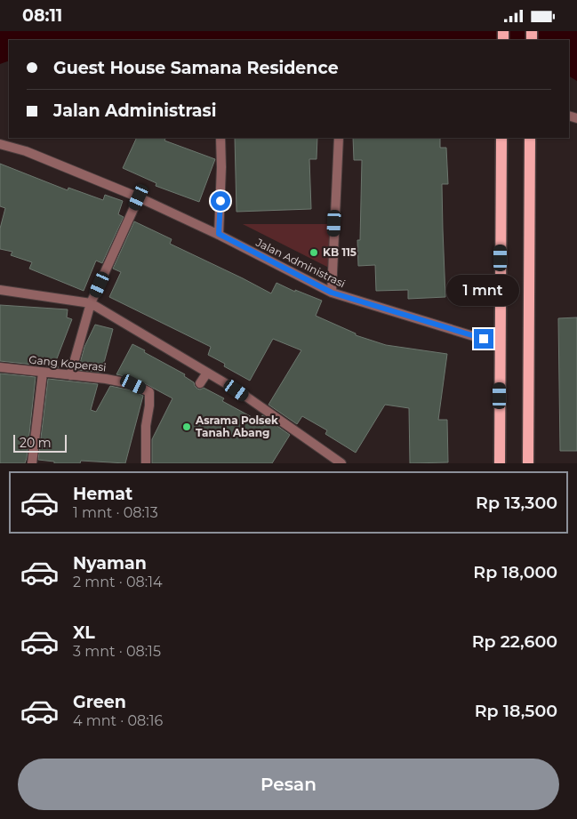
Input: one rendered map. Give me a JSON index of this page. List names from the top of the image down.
{
  "streets": {
    "street": ["Jalan Administrasi", "Gang Koperasi"]
  },
  "places": ["KB 115", "Asrama Polsek Tanah Abang"],
  "scale_bar": "20 m",
  "page": {
    "status": "08:11",
    "banner": ["Guest House Samana Residence", "Jalan Administrasi"],
    "bubble": "1 mnt",
    "scale": "20 m",
    "list": [
      {
        "name": "Hemat",
        "note": "1 mnt · 08:13",
        "value": "Rp 13,300"
      },
      {
        "name": "Nyaman",
        "note": "2 mnt · 08:14",
        "value": "Rp 18,000"
      },
      {
        "name": "XL",
        "note": "3 mnt · 08:15",
        "value": "Rp 22,600"
      },
      {
        "name": "Green",
        "note": "4 mnt · 08:16",
        "value": "Rp 18,500"
      }
    ],
    "buttons": "Pesan"
  }
}
